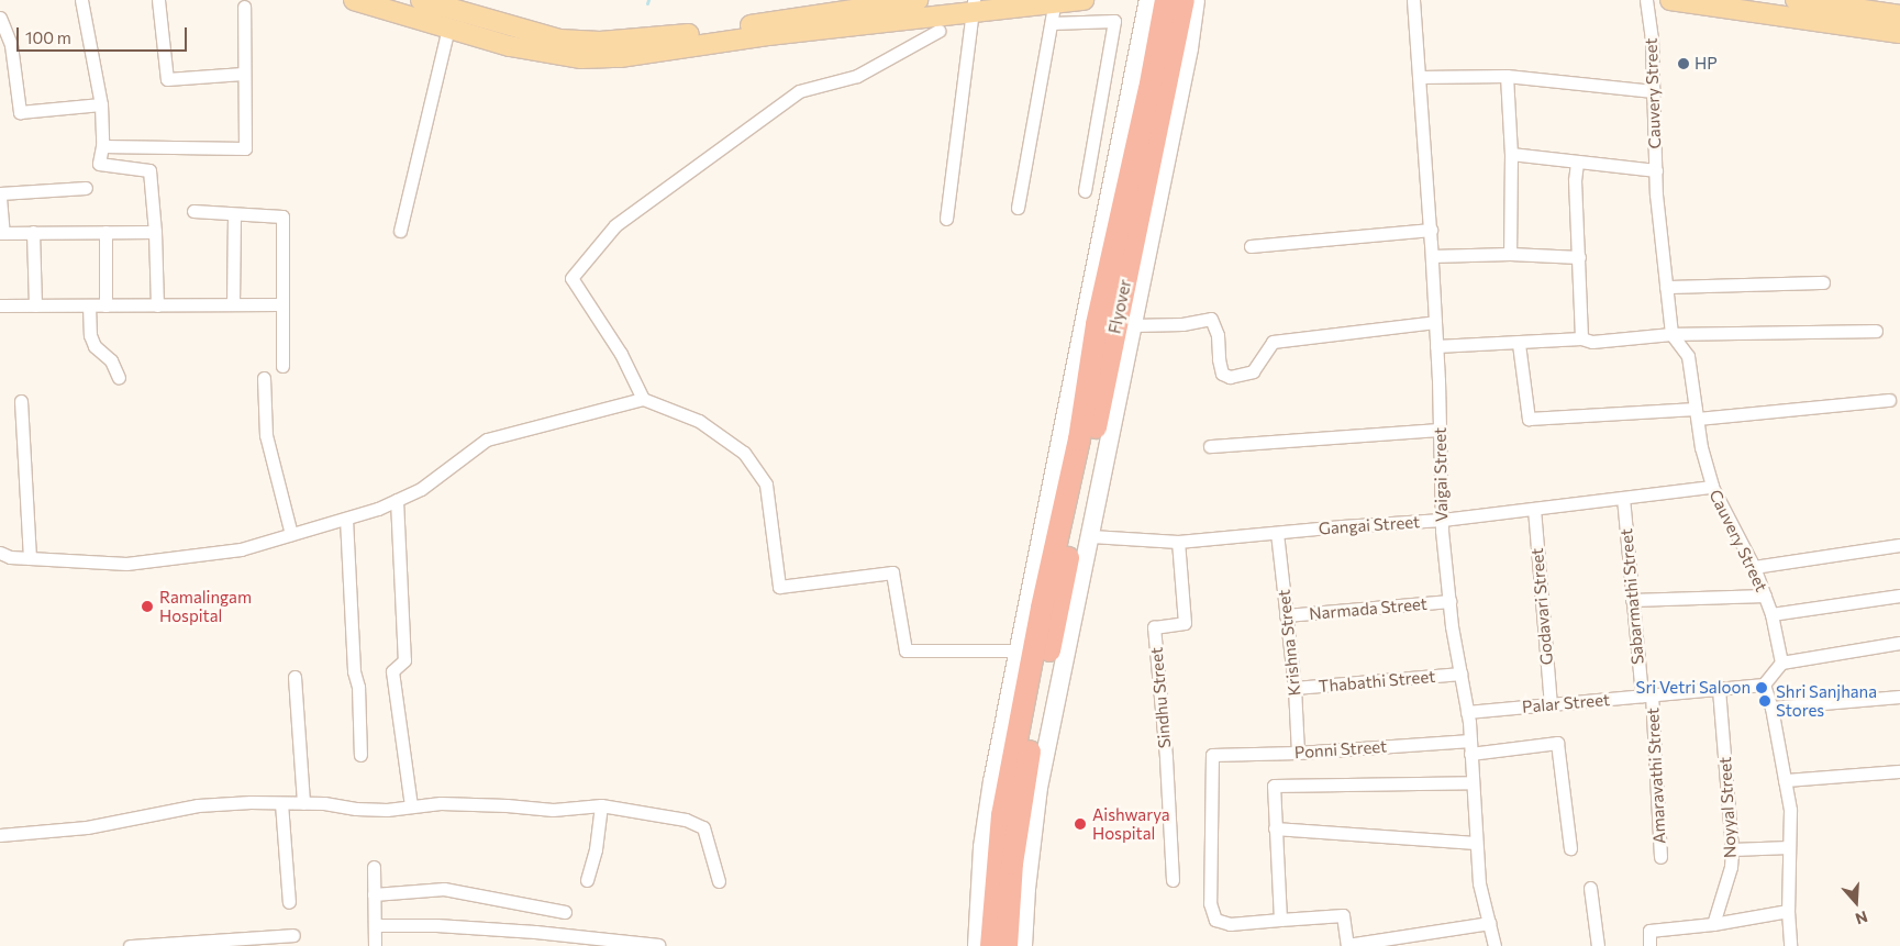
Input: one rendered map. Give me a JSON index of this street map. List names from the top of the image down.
{
  "streets": {
    "highway": ["Flyover"],
    "street": [
      "Cauvery Street",
      "Vaigai Street",
      "Gangai Street",
      "Sabarmathi Street",
      "Godavari Street",
      "Narmada Street",
      "Krishna Street",
      "Thabathi Street",
      "Sindhu Street",
      "Palar Street",
      "Ponni Street",
      "Amaravathi Street",
      "Noyyal Street"
    ]
  },
  "crossings": [
    ["Cauvery Street", "Gangai Street"],
    ["Vaigai Street", "Gangai Street"],
    ["Vaigai Street", "Narmada Street"],
    ["Vaigai Street", "Thabathi Street"],
    ["Vaigai Street", "Palar Street"],
    ["Vaigai Street", "Ponni Street"],
    ["Gangai Street", "Sabarmathi Street"],
    ["Gangai Street", "Godavari Street"],
    ["Gangai Street", "Krishna Street"],
    ["Gangai Street", "Sindhu Street"],
    ["Sabarmathi Street", "Palar Street"],
    ["Sabarmathi Street", "Amaravathi Street"],
    ["Godavari Street", "Palar Street"],
    ["Narmada Street", "Krishna Street"],
    ["Krishna Street", "Thabathi Street"],
    ["Krishna Street", "Ponni Street"],
    ["Palar Street", "Amaravathi Street"],
    ["Palar Street", "Noyyal Street"]
  ],
  "places": [
    "HP",
    "Ramalingam Hospital",
    "Sri Vetri Saloon",
    "Shri Sanjhana Stores",
    "Aishwarya Hospital"
  ],
  "scale_bar": "100 m",
  "north": "bottom"
}
